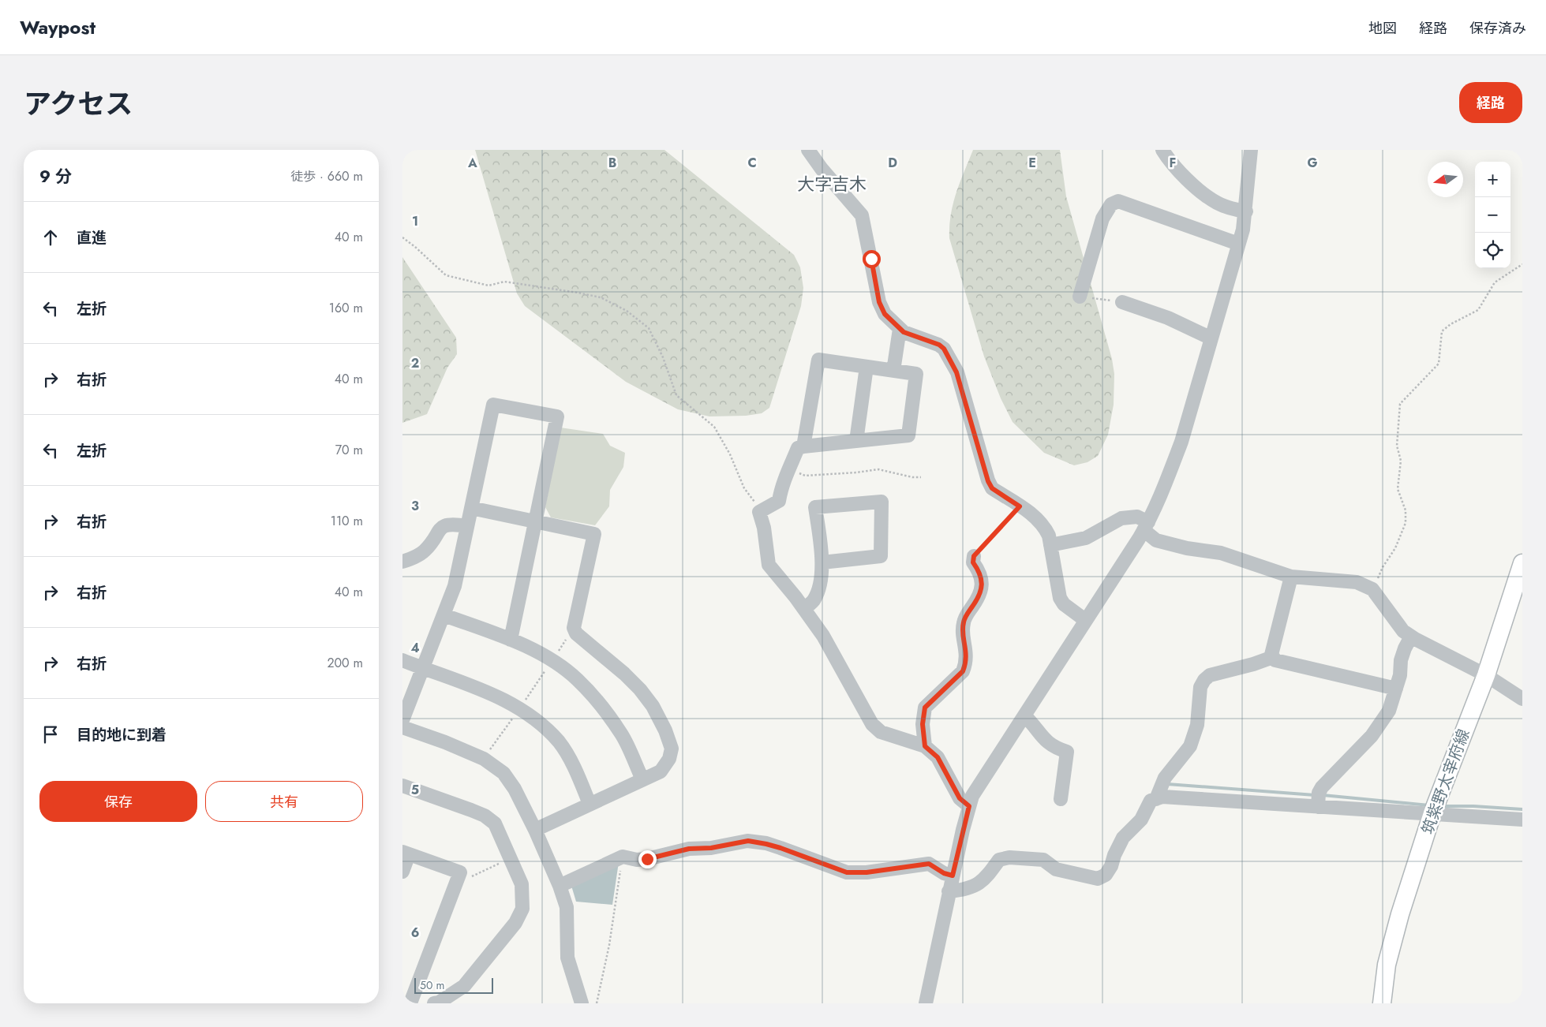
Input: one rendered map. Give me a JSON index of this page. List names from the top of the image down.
{
  "streets": {
    "main road": ["筑紫野太宰府線"]
  },
  "districts": ["大字吉木"],
  "scale_bar": "50 m",
  "north": "left",
  "page": {
    "header": "Waypost",
    "nav": ["地図", "経路", "保存済み"],
    "title": "アクセス",
    "buttons": [
      "経路",
      ["保存", "共有"]
    ],
    "heading": ["9 分", "徒歩 · 660 m"],
    "map_buttons": ["+", "−"],
    "list": [
      ["直進", "40 m"],
      ["左折", "160 m"],
      ["右折", "40 m"],
      ["左折", "70 m"],
      ["右折", "110 m"],
      ["右折", "40 m"],
      ["右折", "200 m"],
      "目的地に到着"
    ],
    "scale": "50 m"
  },
  "grid": {
    "columns": [
      "A",
      "B",
      "C",
      "D",
      "E",
      "F",
      "G"
    ],
    "rows": [
      "1",
      "2",
      "3",
      "4",
      "5",
      "6"
    ]
  }
}
